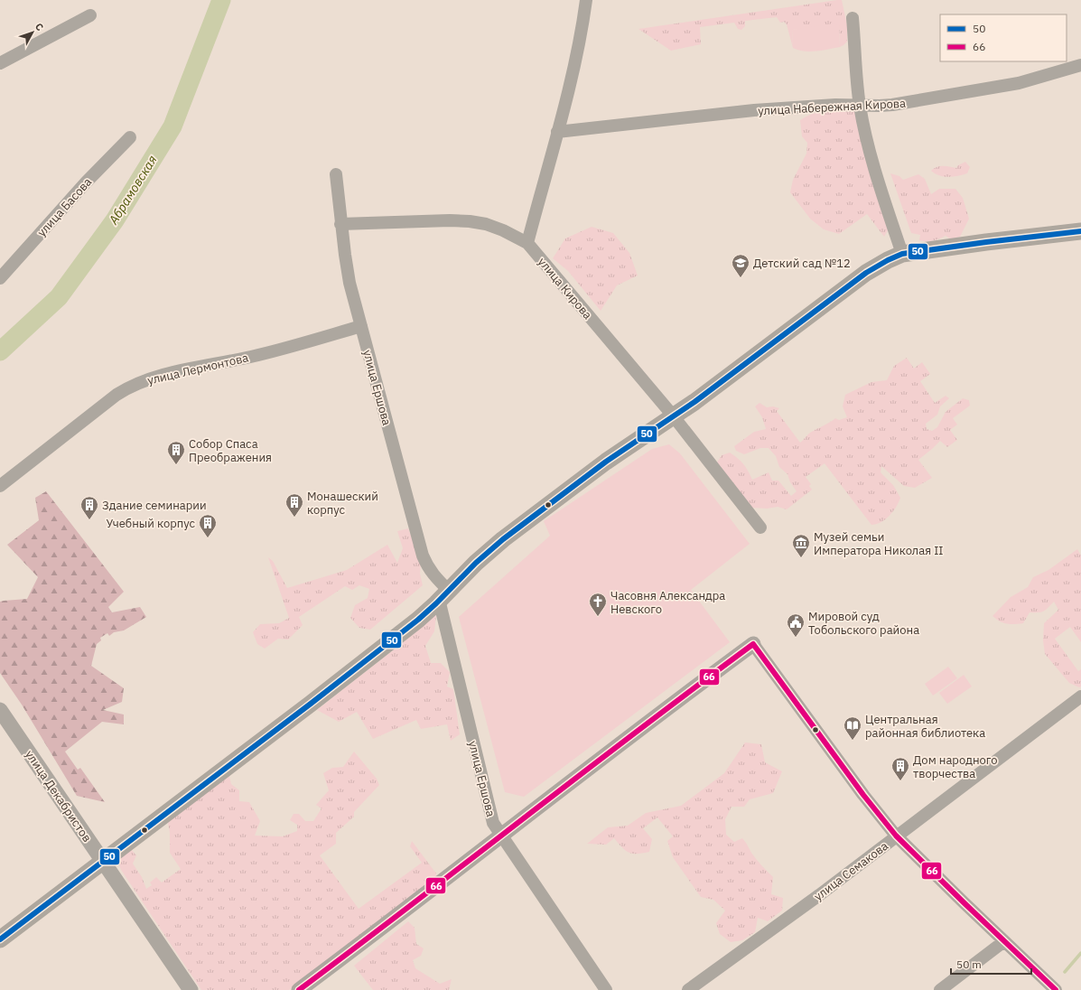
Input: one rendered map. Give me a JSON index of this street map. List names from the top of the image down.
{
  "streets": {
    "street": [
      "улица Набережная Кирова",
      "улица Басова",
      "улица Кирова",
      "улица Лермонтова",
      "улица Ершова",
      "улица Декабристов",
      "улица Семакова"
    ]
  },
  "crossings": [
    ["улица Лермонтова", "улица Ершова"]
  ],
  "water": ["Абрамовская"],
  "places": {
    "school or university": ["Детский сад №12"],
    "building": [
      "Собор Спаса Преображения",
      "Монашеский корпус",
      "Здание семинарии",
      "Учебный корпус",
      "Дом народного творчества"
    ],
    "museum": ["Музей семьи Императора Николая II"],
    "church": ["Часовня Александра Невского"],
    "public building": ["Мировой суд Тобольского района"],
    "library": ["Центральная районная библиотека"]
  },
  "lines": ["transit line 50", "transit line 66"],
  "legend": ["50", "66"],
  "scale_bar": "50 m",
  "north": "top right"
}
